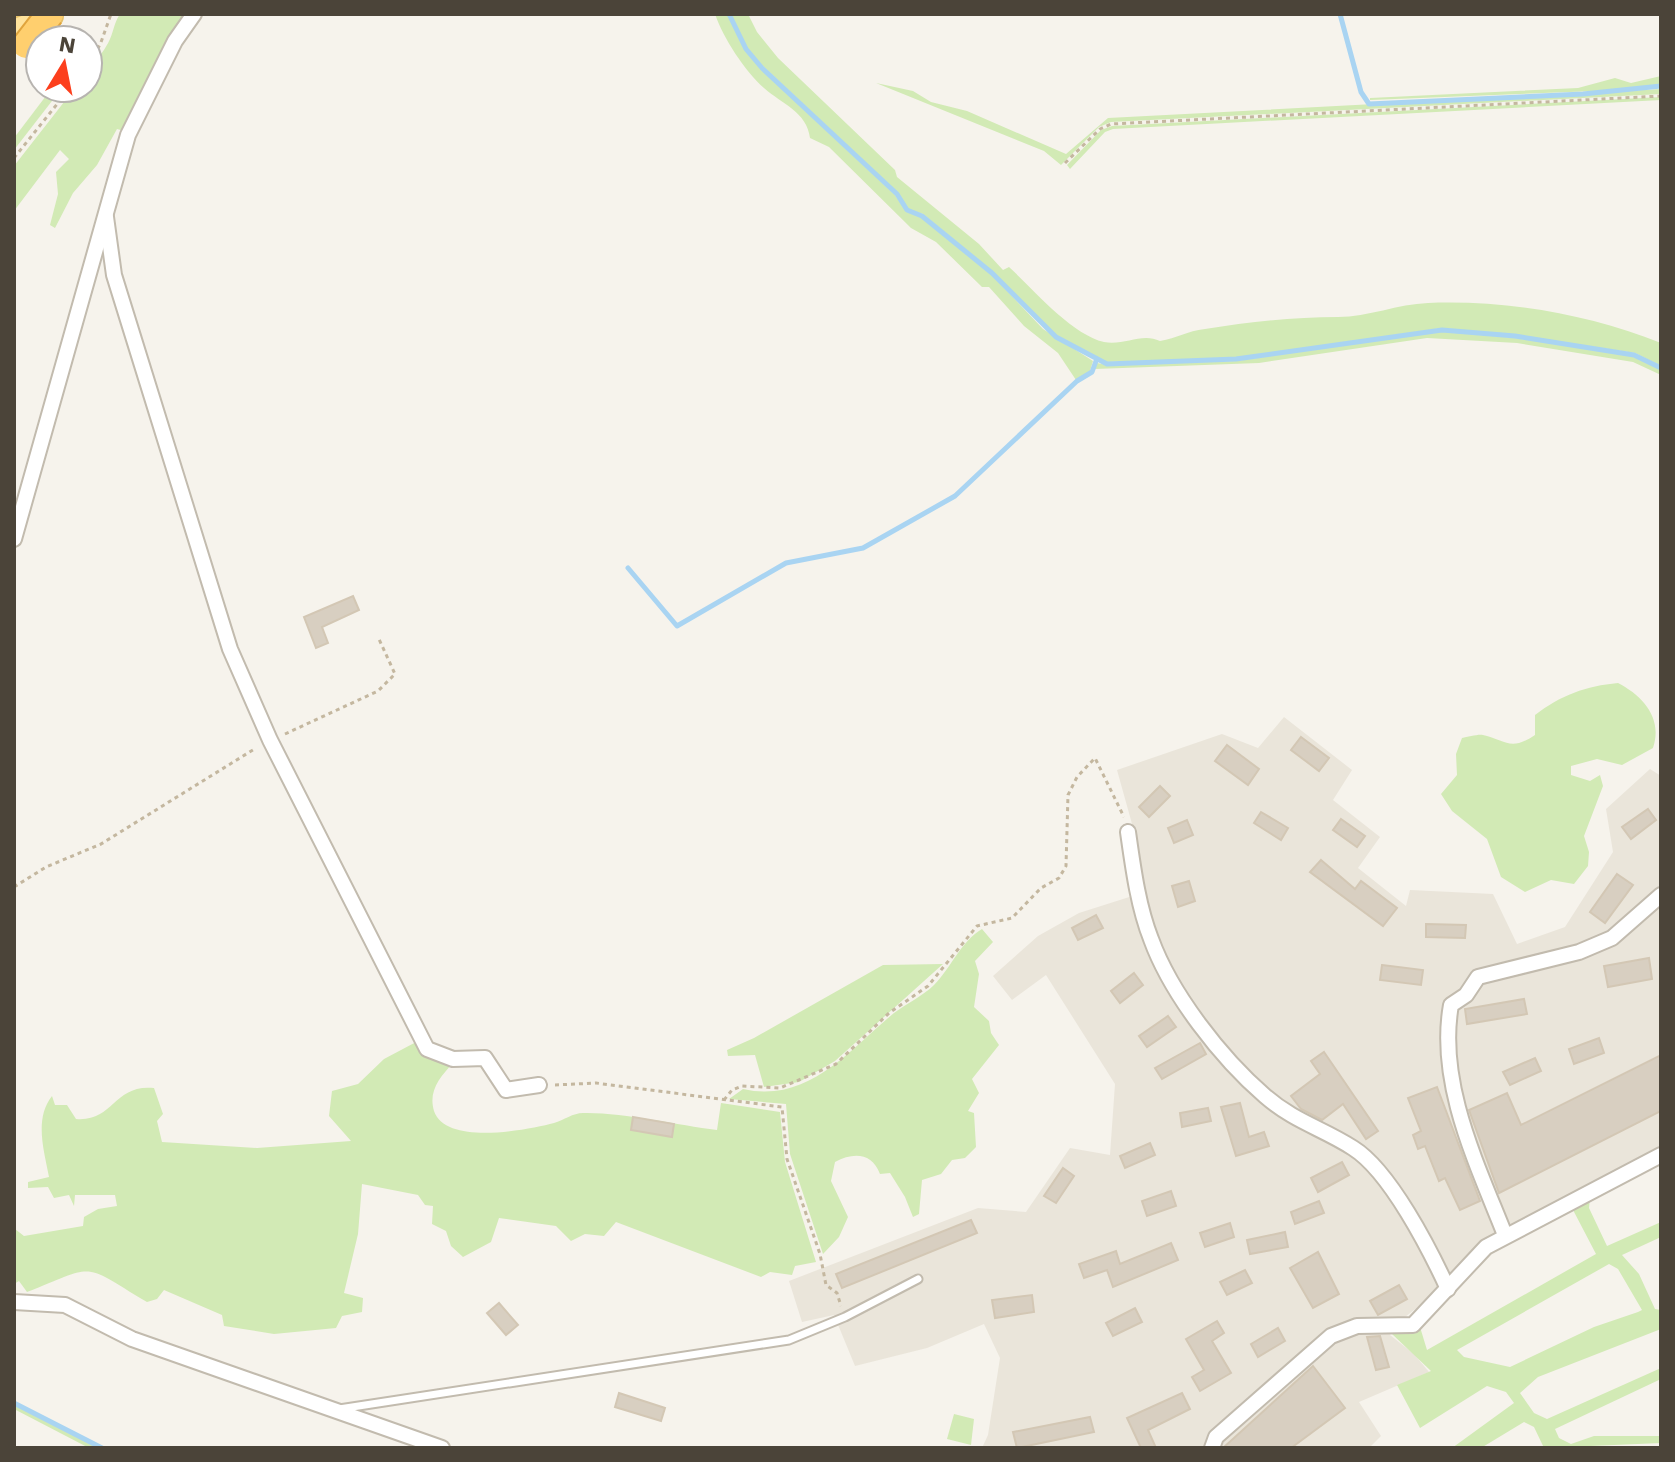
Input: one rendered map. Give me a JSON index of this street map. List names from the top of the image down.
{
  "north": "top"
}
